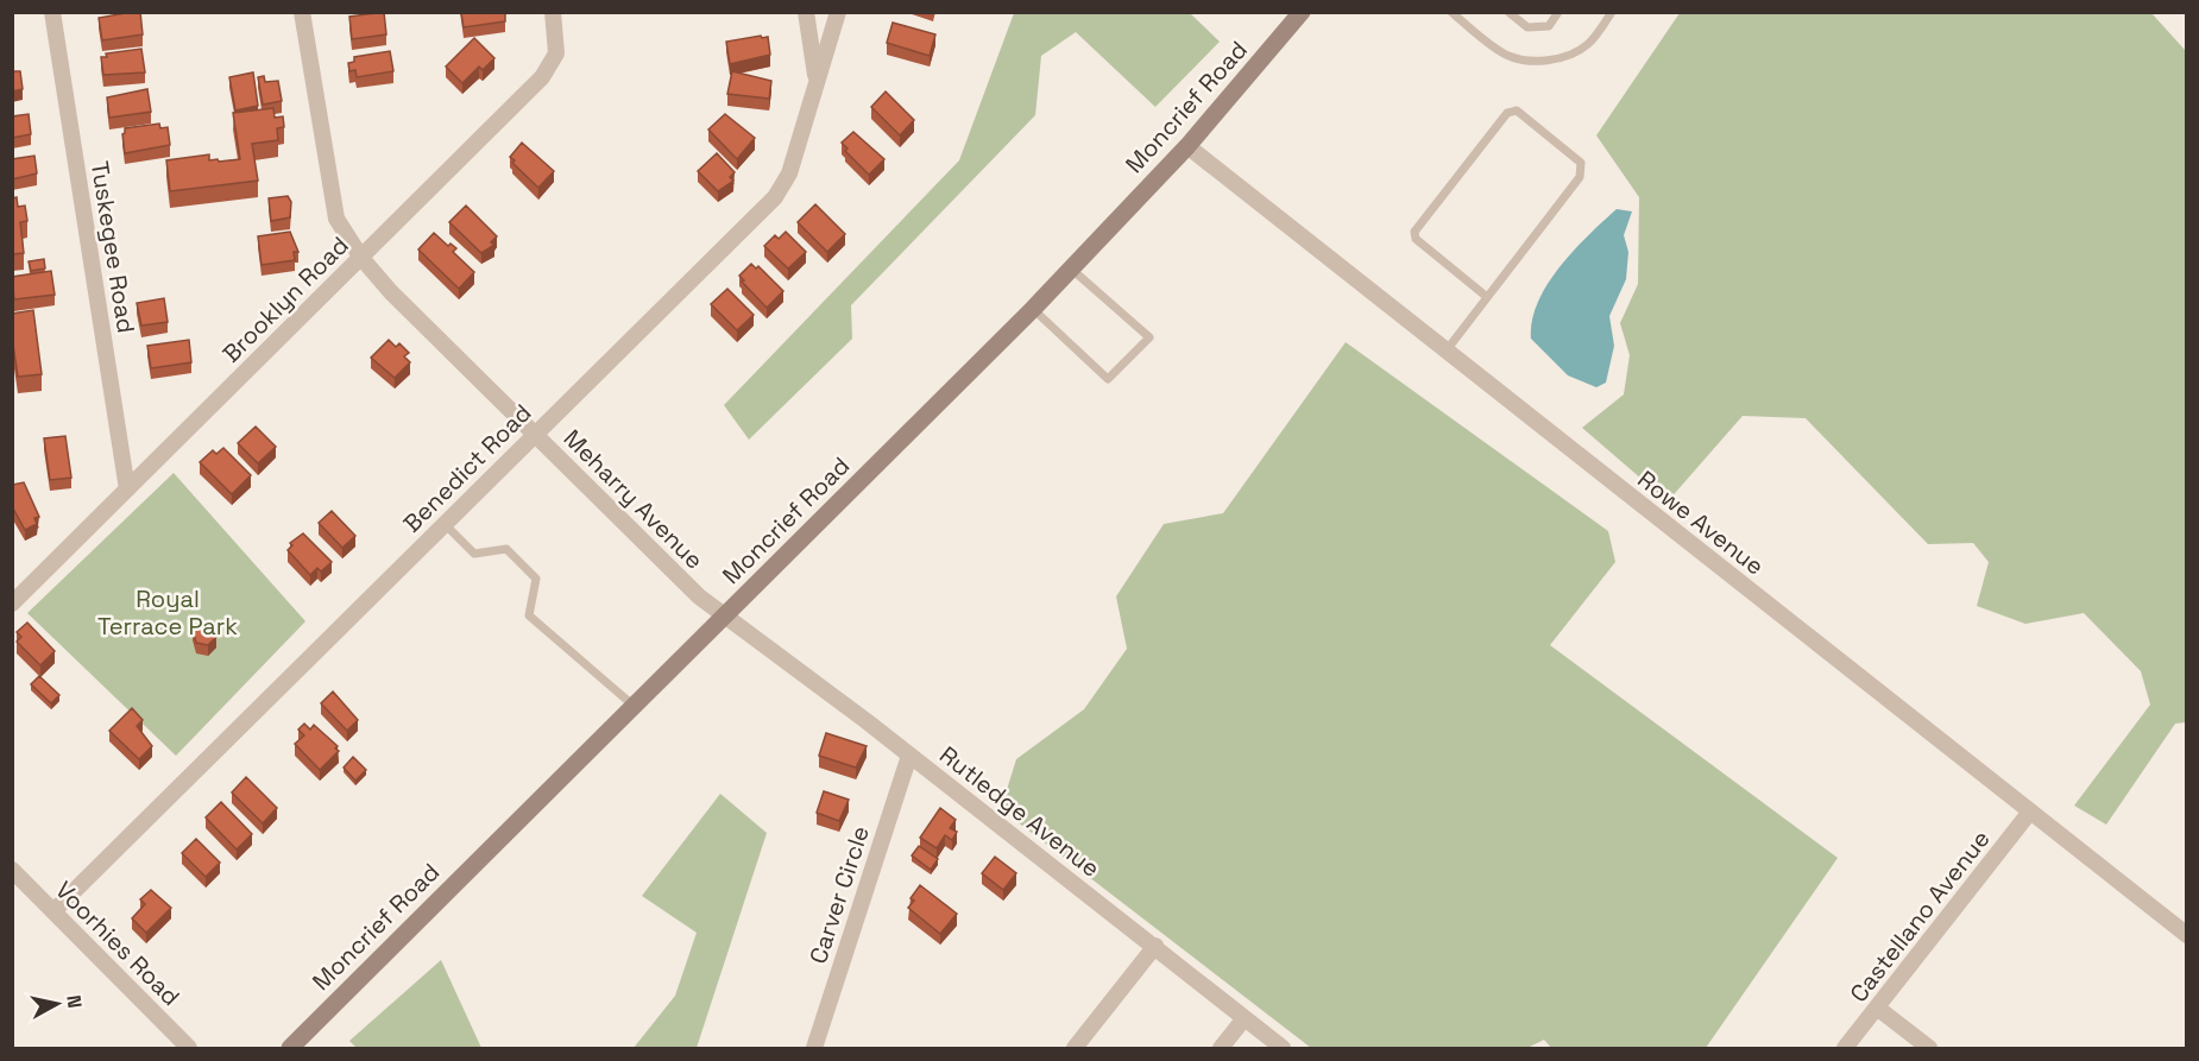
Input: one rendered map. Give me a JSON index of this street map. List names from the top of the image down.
{
  "streets": {
    "main road": ["Moncrief Road"],
    "street": [
      "Tuskegee Road",
      "Brooklyn Road",
      "Benedict Road",
      "Meharry Avenue",
      "Rowe Avenue",
      "Rutledge Avenue",
      "Carver Circle",
      "Castellano Avenue",
      "Voorhies Road"
    ]
  },
  "crossings": [
    ["Moncrief Road", "Meharry Avenue"],
    ["Moncrief Road", "Rowe Avenue"],
    ["Moncrief Road", "Rutledge Avenue"],
    ["Tuskegee Road", "Brooklyn Road"],
    ["Brooklyn Road", "Meharry Avenue"],
    ["Benedict Road", "Meharry Avenue"],
    ["Benedict Road", "Voorhies Road"],
    ["Meharry Avenue", "Rutledge Avenue"],
    ["Rowe Avenue", "Castellano Avenue"],
    ["Rutledge Avenue", "Carver Circle"]
  ],
  "parks": ["Royal Terrace Park"],
  "north": "right"
}
